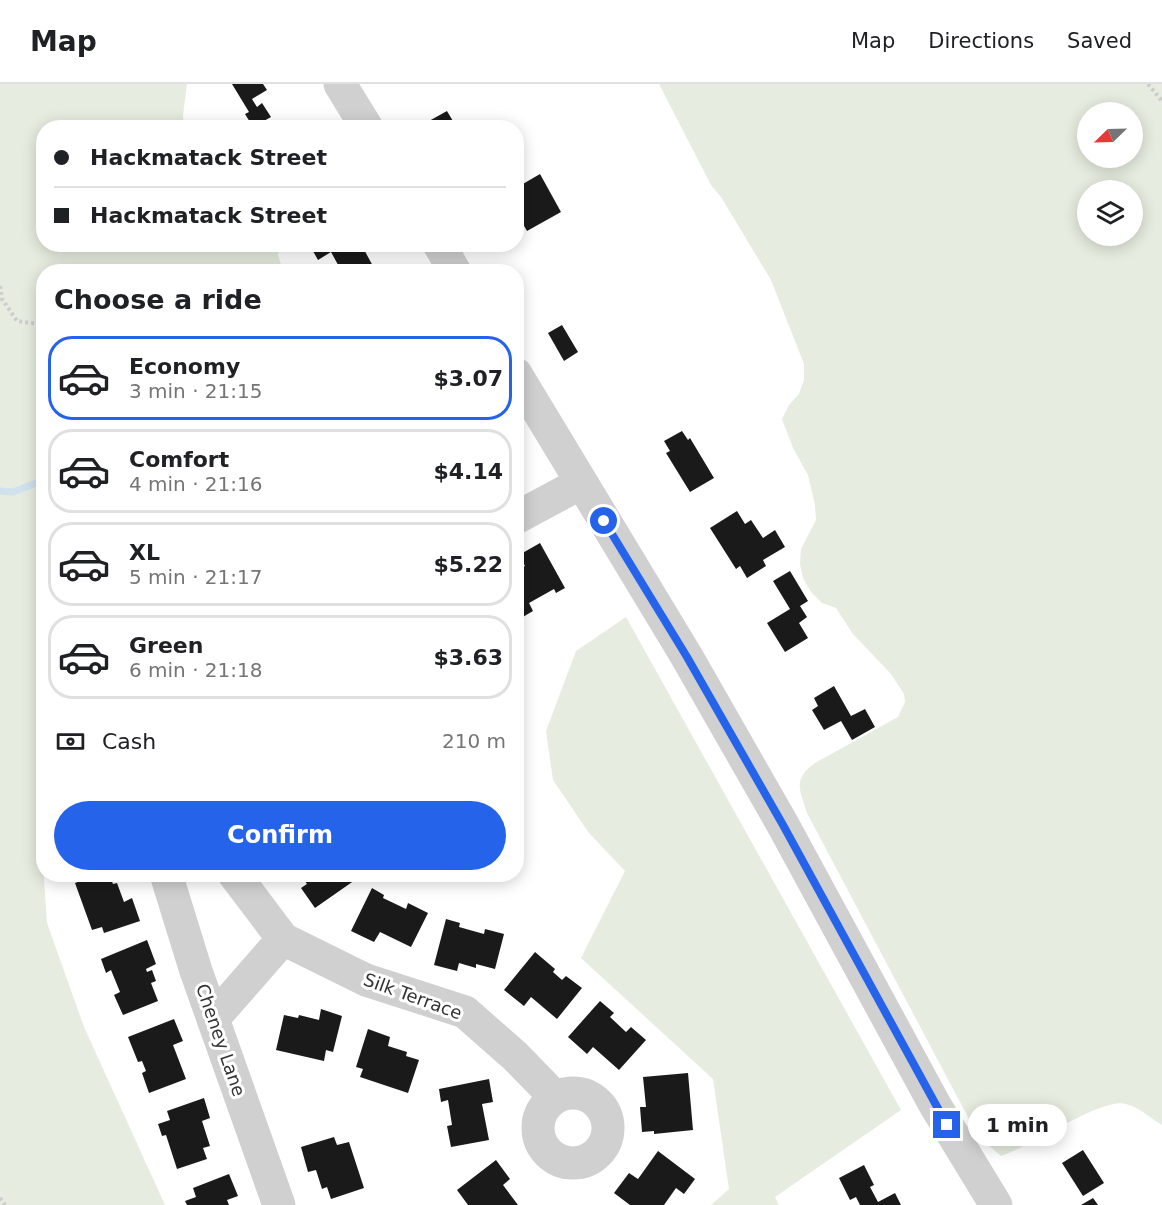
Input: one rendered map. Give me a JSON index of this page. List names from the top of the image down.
{
  "streets": {
    "street": ["Silk Terrace", "Cheney Lane"]
  },
  "north": "bottom left",
  "page": {
    "header": "Map",
    "nav": ["Map", "Directions", "Saved"],
    "banner": ["Hackmatack Street", "Hackmatack Street"],
    "heading": "Choose a ride",
    "list": [
      {
        "name": "Economy",
        "note": "3 min · 21:15",
        "value": "$3.07"
      },
      {
        "name": "Comfort",
        "note": "4 min · 21:16",
        "value": "$4.14"
      },
      {
        "name": "XL",
        "note": "5 min · 21:17",
        "value": "$5.22"
      },
      {
        "name": "Green",
        "note": "6 min · 21:18",
        "value": "$3.63"
      }
    ],
    "pay": ["Cash", "210 m"],
    "buttons": "Confirm",
    "bubble": "1 min"
  }
}
